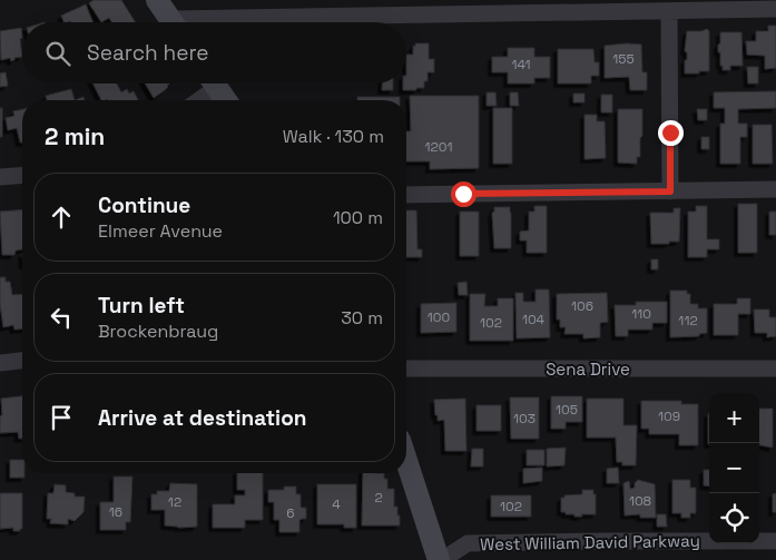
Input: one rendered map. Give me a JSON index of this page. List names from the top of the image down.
{
  "streets": {
    "street": ["Sena Drive", "West William David Parkway"]
  },
  "house_numbers": [
    "155",
    "141",
    "1201",
    "106",
    "110",
    "100",
    "104",
    "112",
    "102",
    "105",
    "109",
    "103",
    "2",
    "108",
    "12",
    "4",
    "102",
    "16",
    "6"
  ],
  "page": {
    "search": "Search here",
    "heading": ["2 min", "Walk · 130 m"],
    "list": [
      ["Continue", "Elmeer Avenue", "100 m"],
      ["Turn left", "Brockenbraug", "30 m"],
      "Arrive at destination"
    ],
    "map_buttons": ["+", "−"]
  }
}
